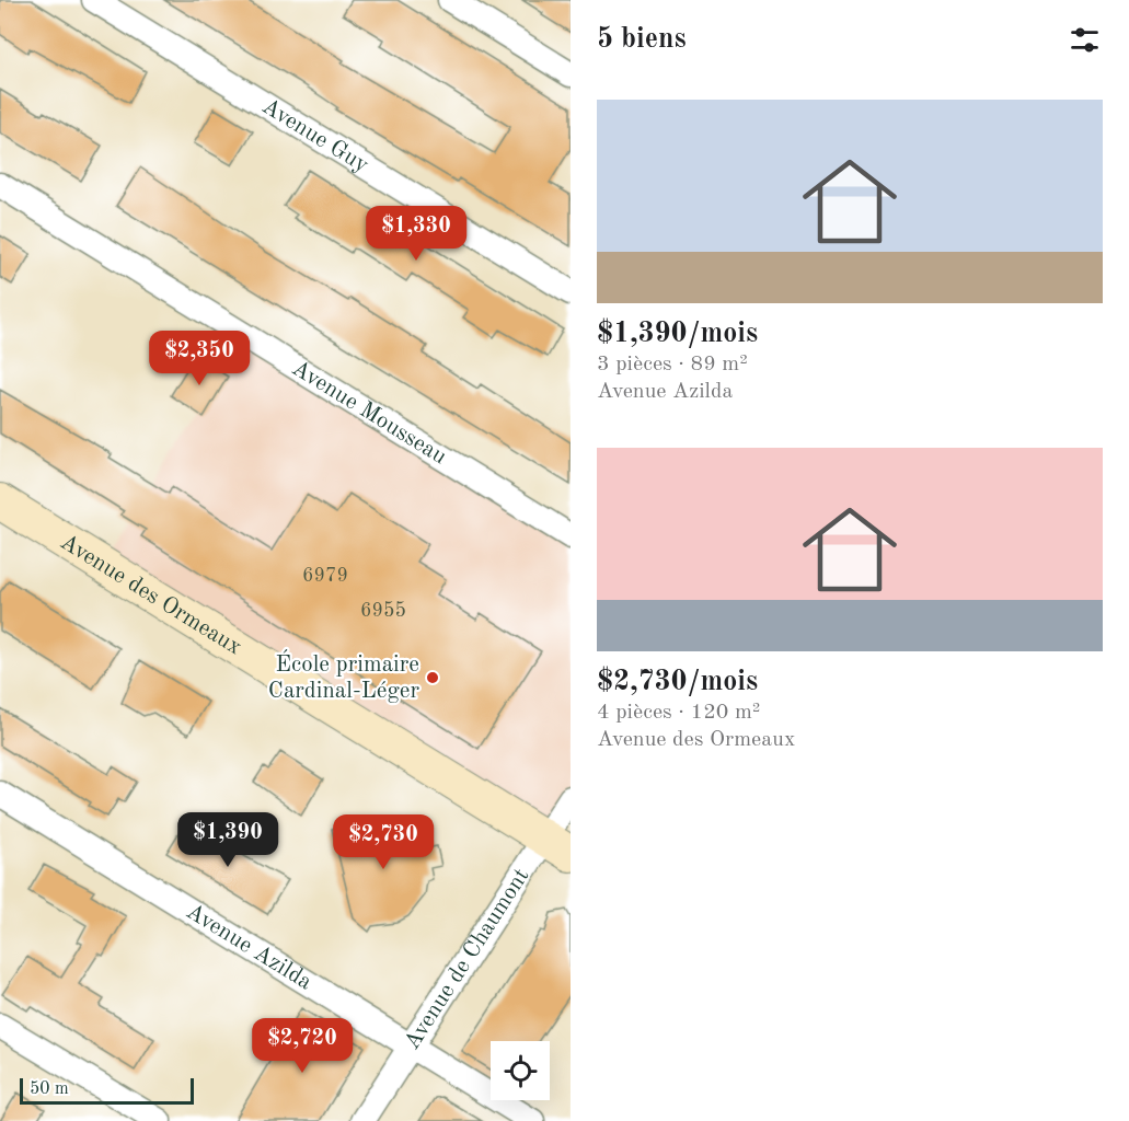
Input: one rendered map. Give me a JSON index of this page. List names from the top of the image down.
{
  "streets": {
    "street": [
      "Avenue Guy",
      "Avenue Mousseau",
      "Avenue des Ormeaux",
      "Avenue Azilda",
      "Avenue de Chaumont"
    ]
  },
  "crossings": [
    ["Avenue des Ormeaux", "Avenue de Chaumont"],
    ["Avenue Azilda", "Avenue de Chaumont"]
  ],
  "places": ["École primaire Cardinal-Léger"],
  "house_numbers": ["6979", "6955"],
  "scale_bar": "50 m",
  "page": {
    "heading": "5 biens",
    "list": [
      {
        "name": "$1,390/mois",
        "note": "3 pièces · 89 m² · Avenue Azilda"
      },
      {
        "name": "$2,730/mois",
        "note": "4 pièces · 120 m² · Avenue des Ormeaux"
      }
    ],
    "price": [
      "$1,330",
      "$2,350",
      "$1,390",
      "$2,730",
      "$2,720"
    ],
    "scale": "50 m"
  }
}
